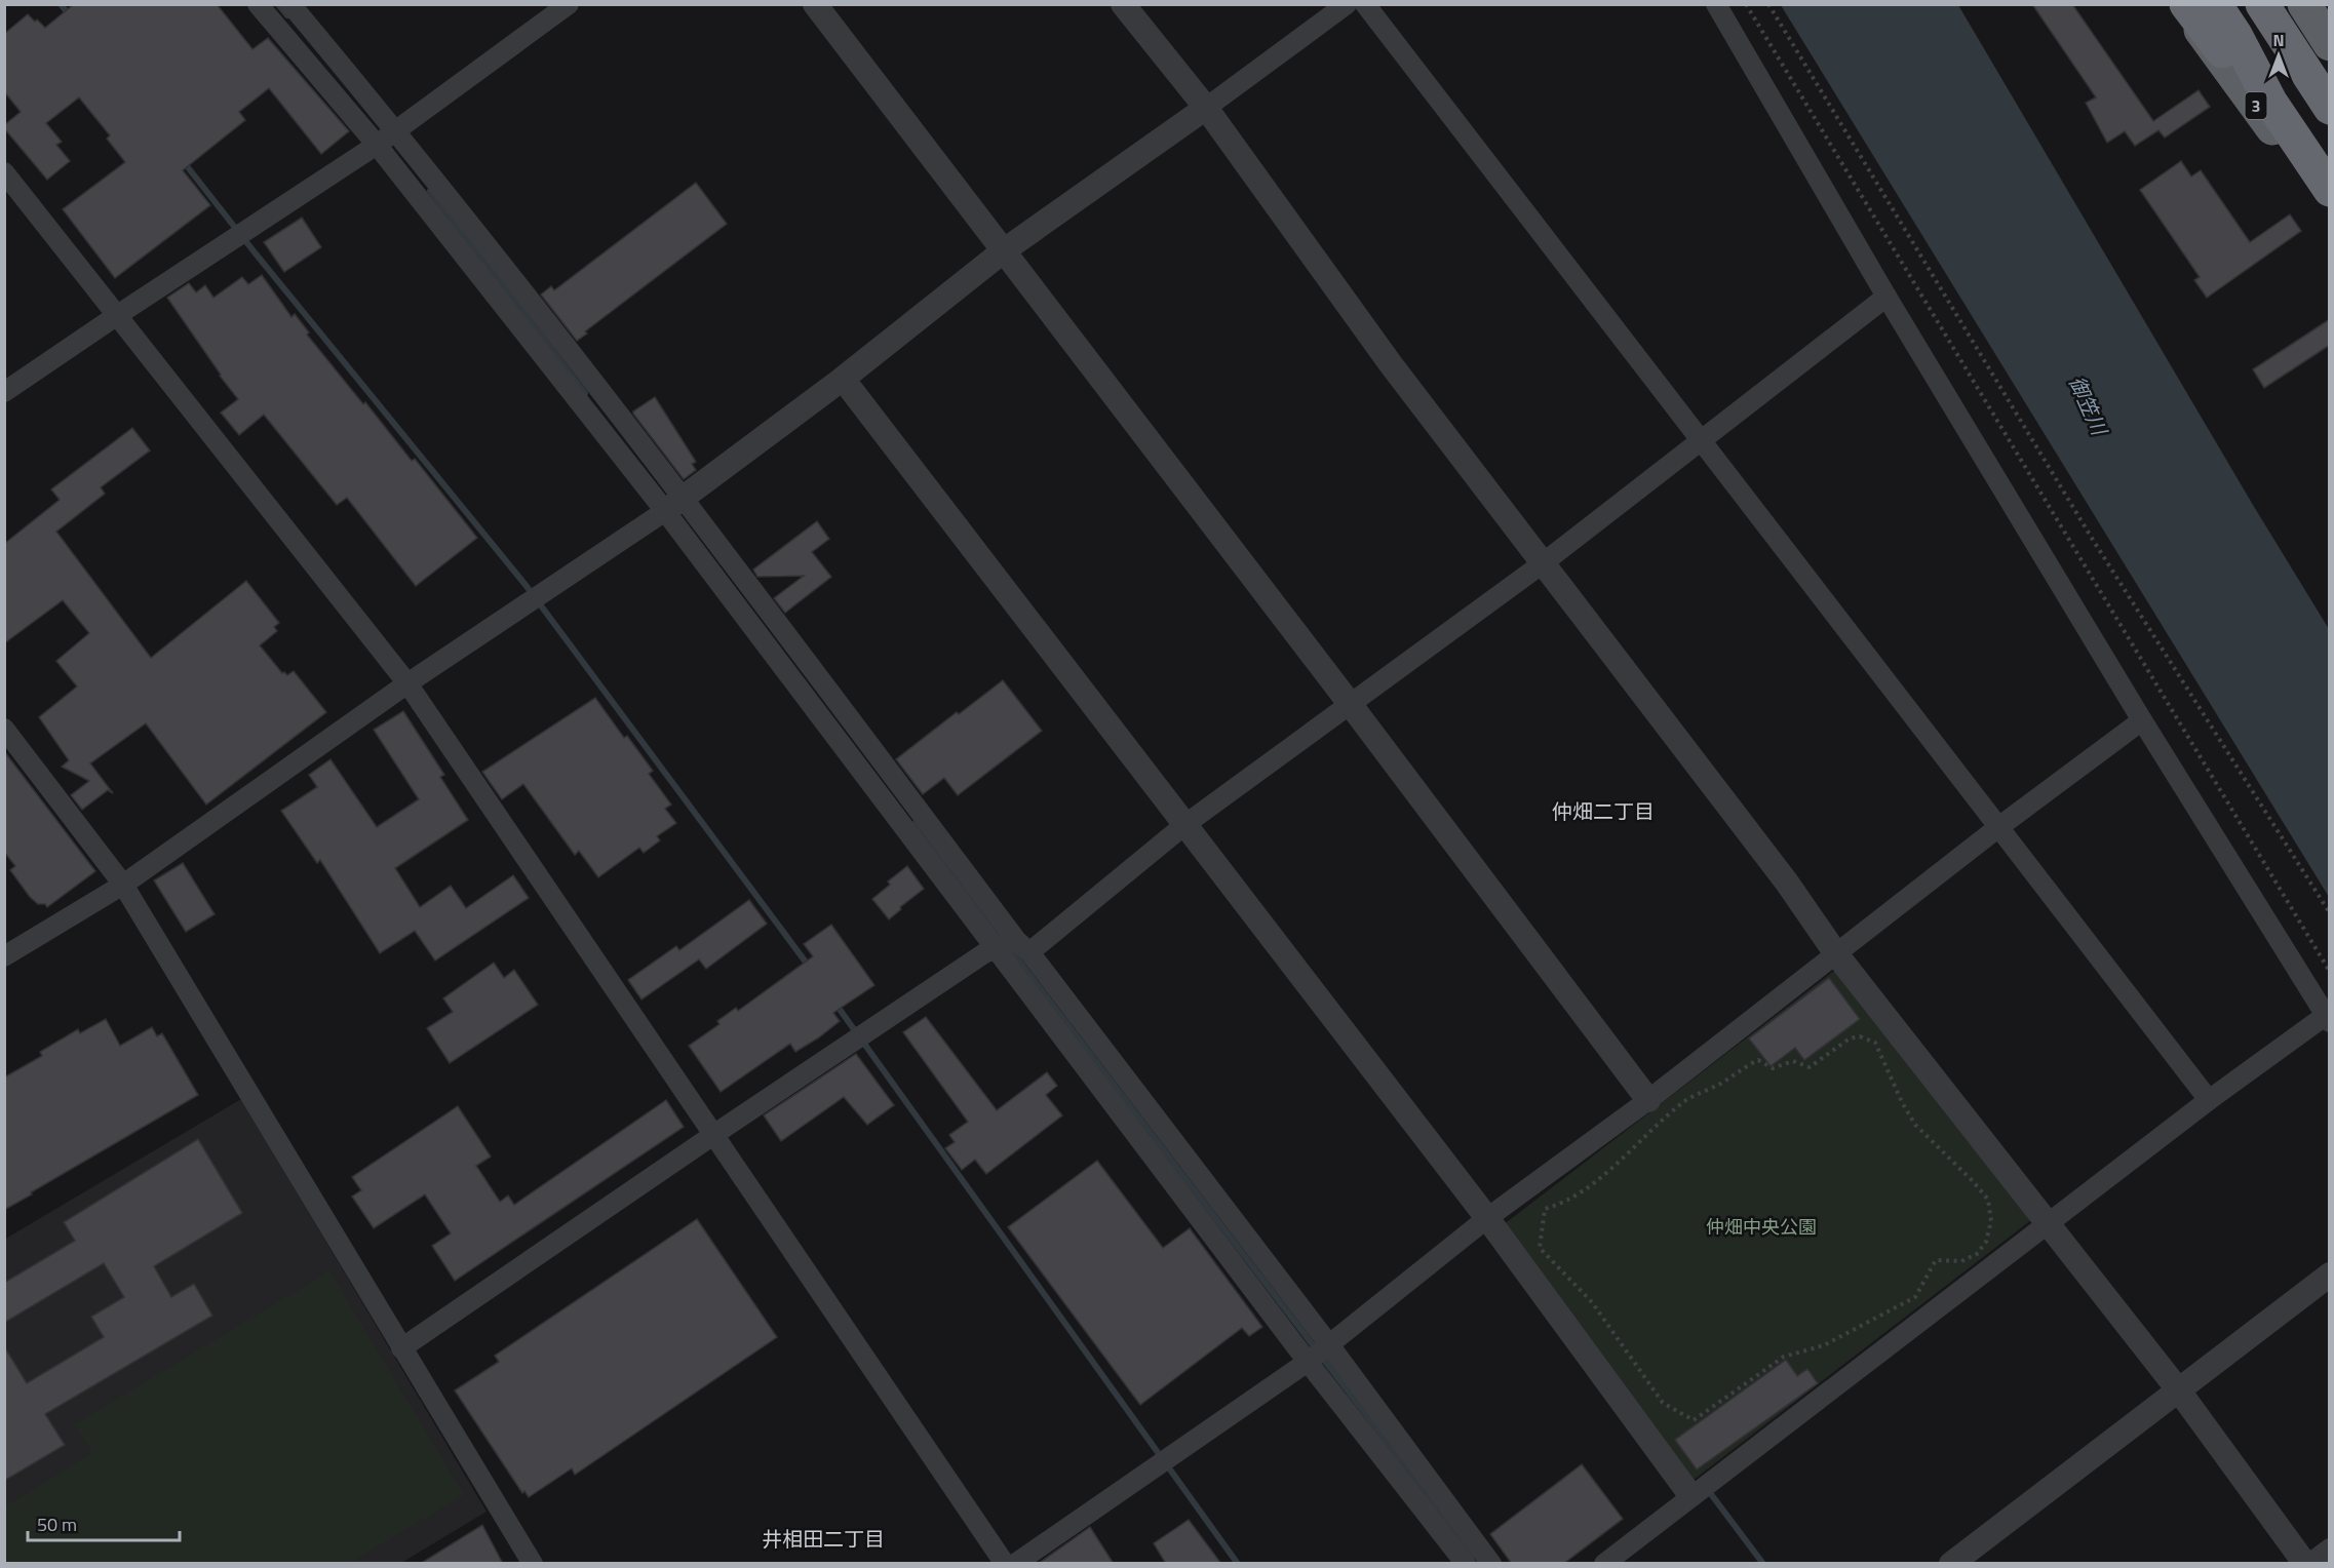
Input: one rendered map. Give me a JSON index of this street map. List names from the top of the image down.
{
  "streets": {
    "highway": ["3"]
  },
  "districts": ["仲畑二丁目", "井相田二丁目"],
  "water": ["御笠川"],
  "parks": ["仲畑中央公園"],
  "scale_bar": "50 m",
  "north": "top"
}
